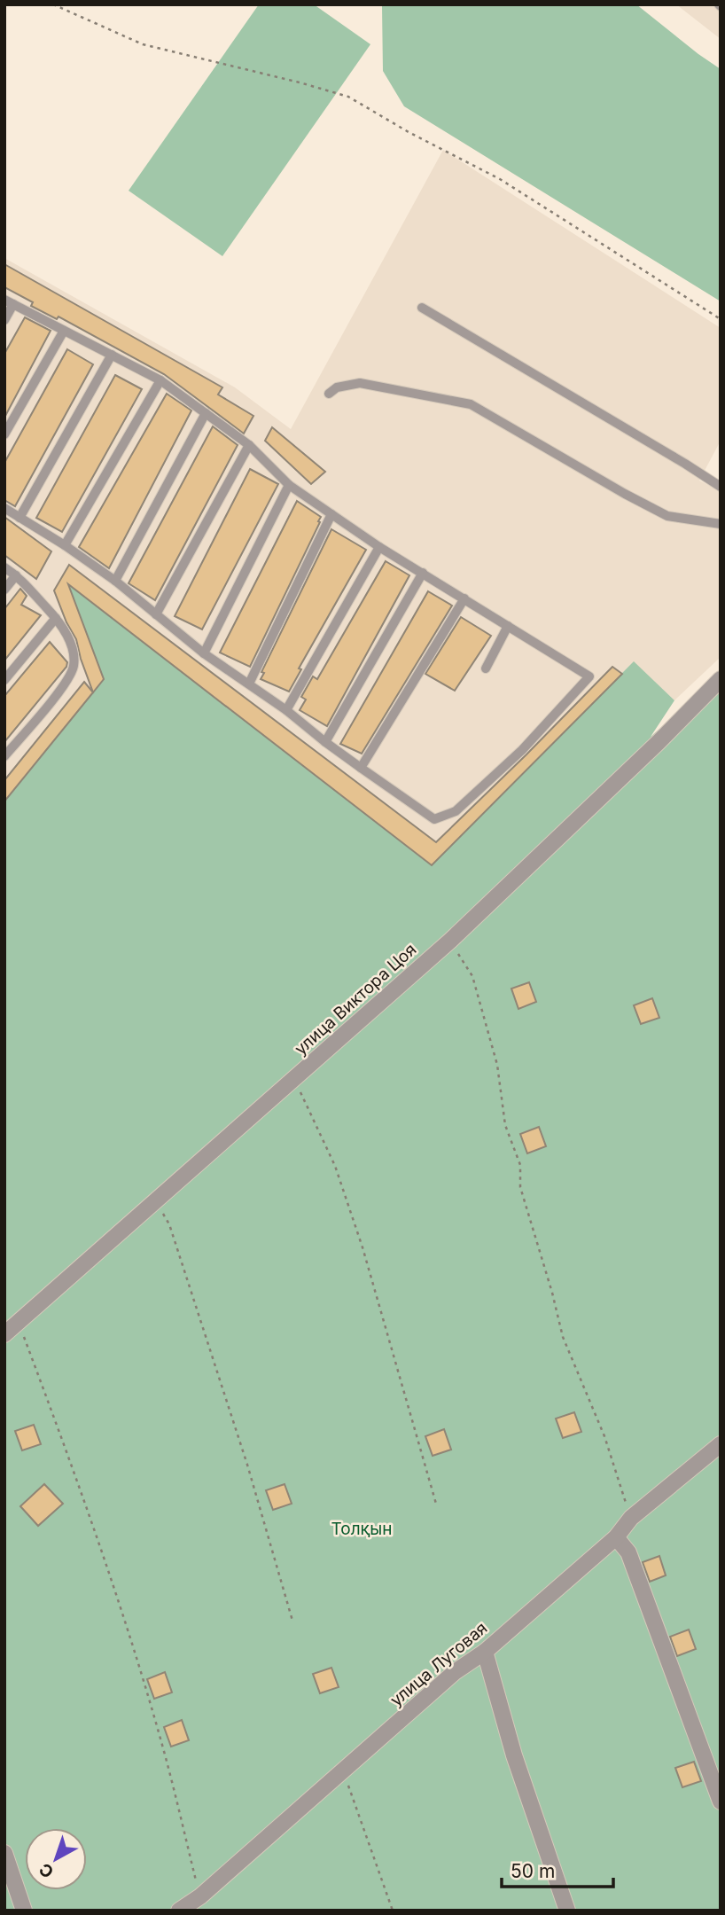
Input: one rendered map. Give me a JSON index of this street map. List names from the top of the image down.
{
  "streets": {
    "street": ["улица Виктора Цоя", "улица Луговая"]
  },
  "parks": ["Толқын"],
  "scale_bar": "50 m",
  "north": "bottom left"
}
